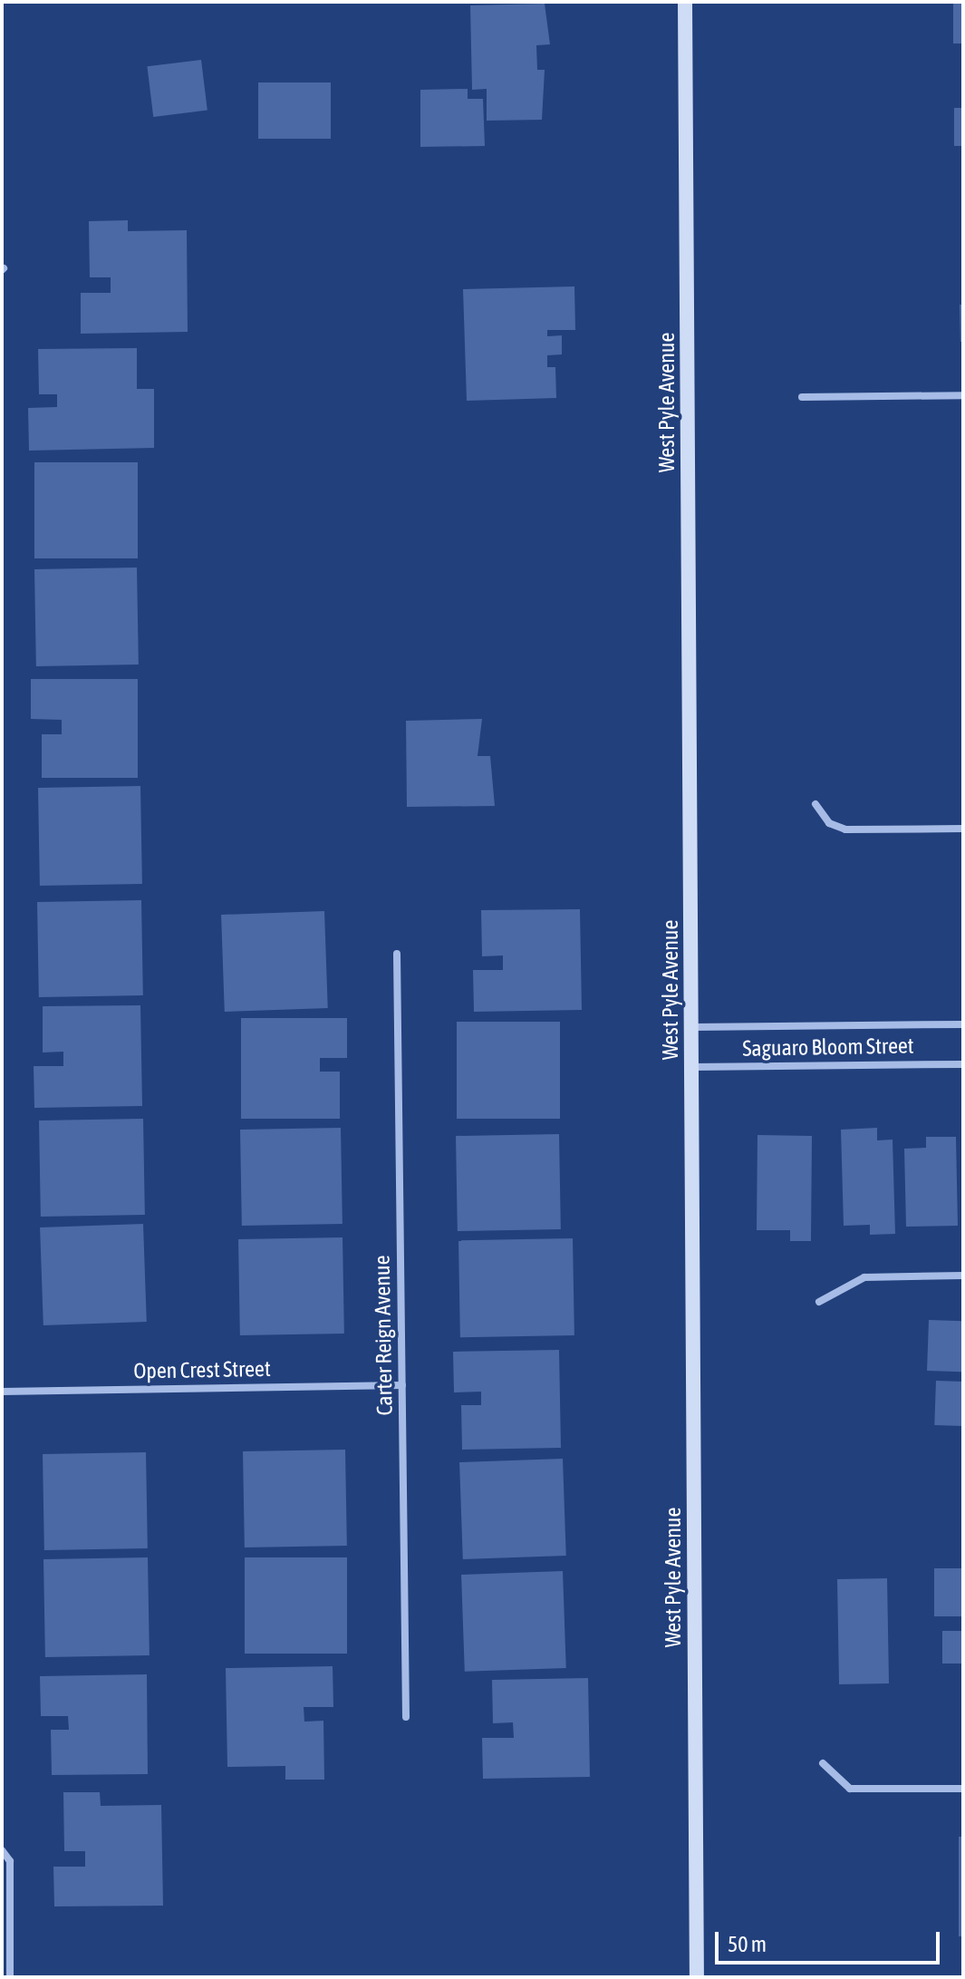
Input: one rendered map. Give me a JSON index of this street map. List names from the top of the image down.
{
  "streets": {
    "street": [
      "West Pyle Avenue",
      "Saguaro Bloom Street",
      "Carter Reign Avenue",
      "Open Crest Street"
    ]
  },
  "crossings": [
    ["West Pyle Avenue", "Saguaro Bloom Street"],
    ["Carter Reign Avenue", "Open Crest Street"]
  ],
  "scale_bar": "50 m"
}
